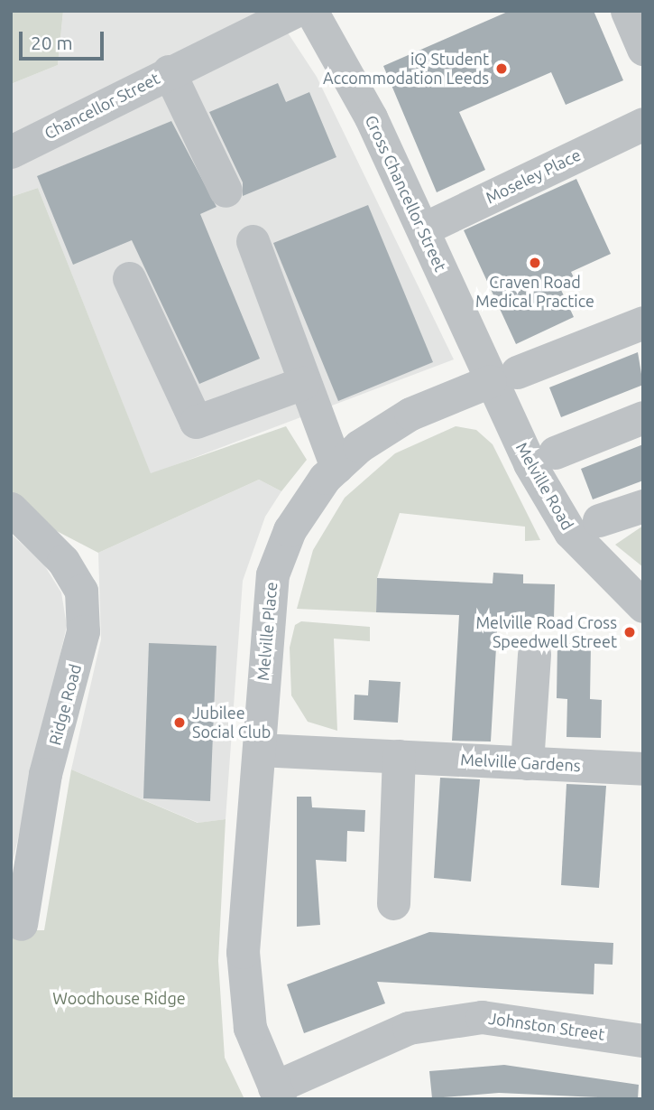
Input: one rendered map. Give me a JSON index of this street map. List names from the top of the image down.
{
  "streets": {
    "street": [
      "Chancellor Street",
      "Moseley Place",
      "Cross Chancellor Street",
      "Melville Road",
      "Melville Place",
      "Ridge Road",
      "Melville Gardens",
      "Johnston Street"
    ]
  },
  "crossings": [
    ["Moseley Place", "Cross Chancellor Street"],
    ["Cross Chancellor Street", "Melville Road"],
    ["Cross Chancellor Street", "Melville Place"],
    ["Melville Road", "Melville Place"],
    ["Melville Place", "Melville Gardens"],
    ["Melville Place", "Johnston Street"]
  ],
  "parks": ["Woodhouse Ridge"],
  "places": [
    "iQ Student Accommodation Leeds",
    "Craven Road Medical Practice",
    "Melville Road Cross Speedwell Street",
    "Jubilee Social Club"
  ],
  "scale_bar": "20 m"
}
